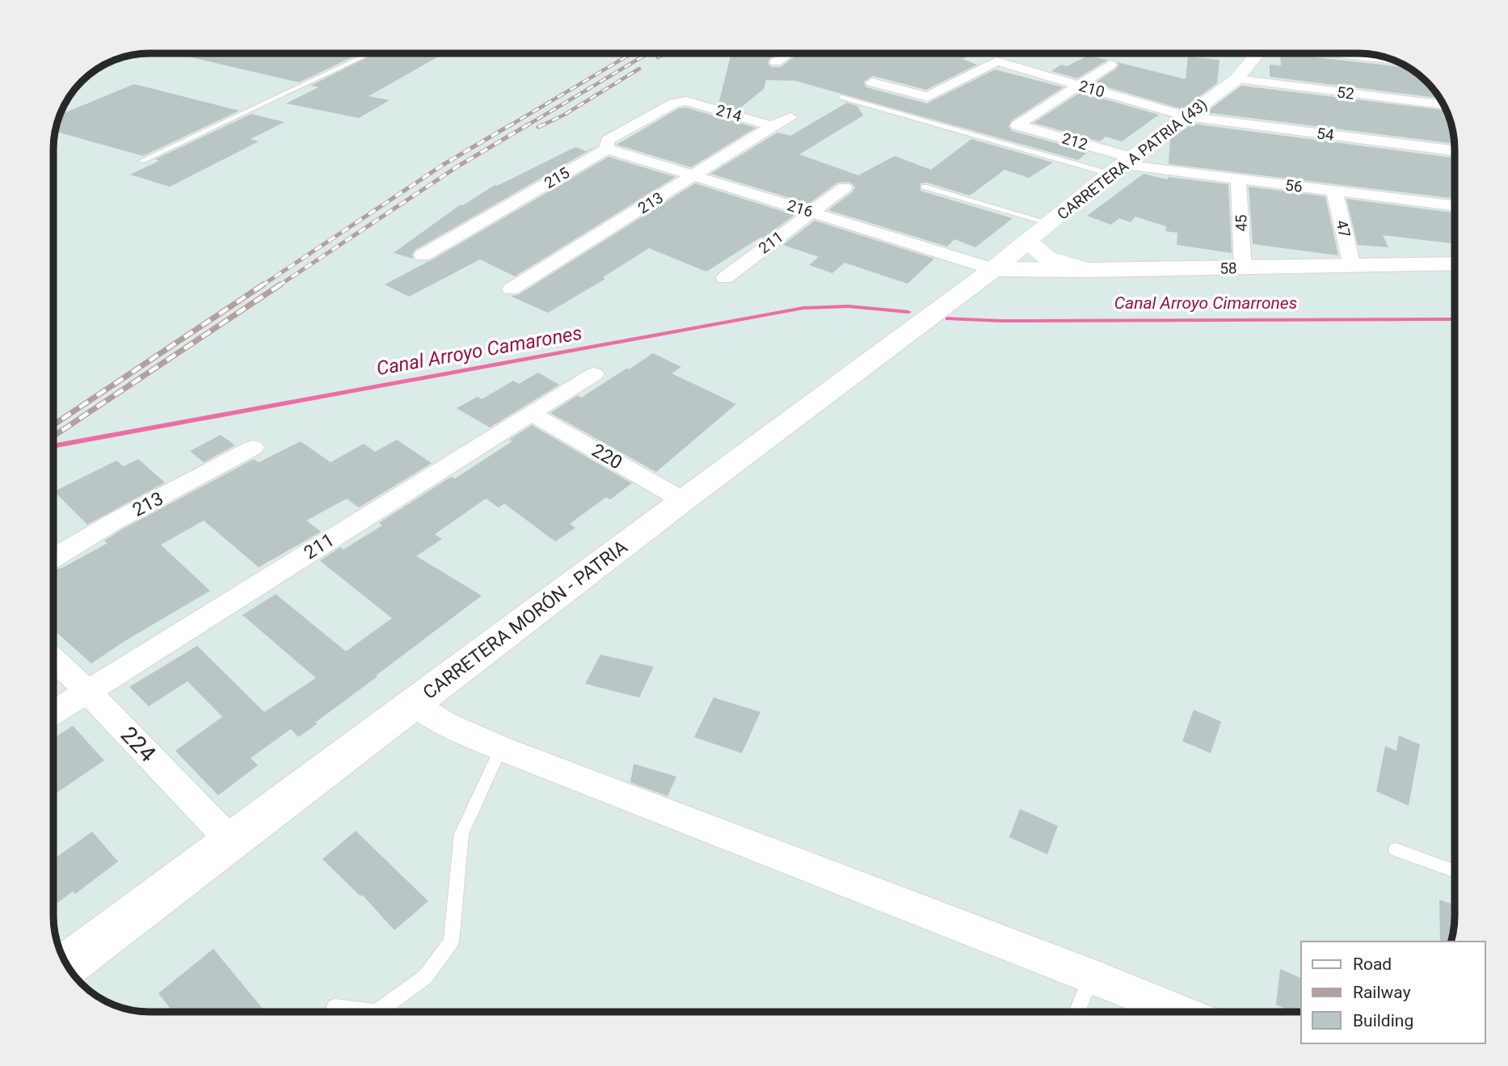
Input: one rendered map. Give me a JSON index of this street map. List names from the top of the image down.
{
  "streets": {
    "main road": ["58", "CARRETERA MORÓN - PATRIA"],
    "street": [
      "210",
      "52",
      "214",
      "54",
      "212",
      "CARRETERA A PATRIA (43)",
      "215",
      "56",
      "213",
      "216",
      "45",
      "47",
      "211",
      "220",
      "224"
    ]
  },
  "crossings": [
    ["210", "54"],
    ["210", "212"],
    ["210", "CARRETERA A PATRIA (43)"],
    ["52", "CARRETERA A PATRIA (43)"],
    ["214", "215"],
    ["214", "213"],
    ["54", "CARRETERA A PATRIA (43)"],
    ["212", "CARRETERA A PATRIA (43)"],
    ["212", "56"],
    ["CARRETERA A PATRIA (43)", "56"],
    ["CARRETERA A PATRIA (43)", "216"],
    ["CARRETERA A PATRIA (43)", "58"],
    ["CARRETERA A PATRIA (43)", "CARRETERA MORÓN - PATRIA"],
    ["215", "216"],
    ["56", "45"],
    ["56", "47"],
    ["213", "216"],
    ["216", "211"],
    ["216", "58"],
    ["216", "CARRETERA MORÓN - PATRIA"],
    ["45", "58"],
    ["47", "58"],
    ["211", "220"],
    ["211", "224"],
    ["58", "CARRETERA MORÓN - PATRIA"],
    ["220", "CARRETERA MORÓN - PATRIA"],
    ["CARRETERA MORÓN - PATRIA", "224"]
  ],
  "water": ["Canal Arroyo Cimarrones", "Canal Arroyo Camarones"],
  "legend": ["Road", "Railway", "Building"]
}
